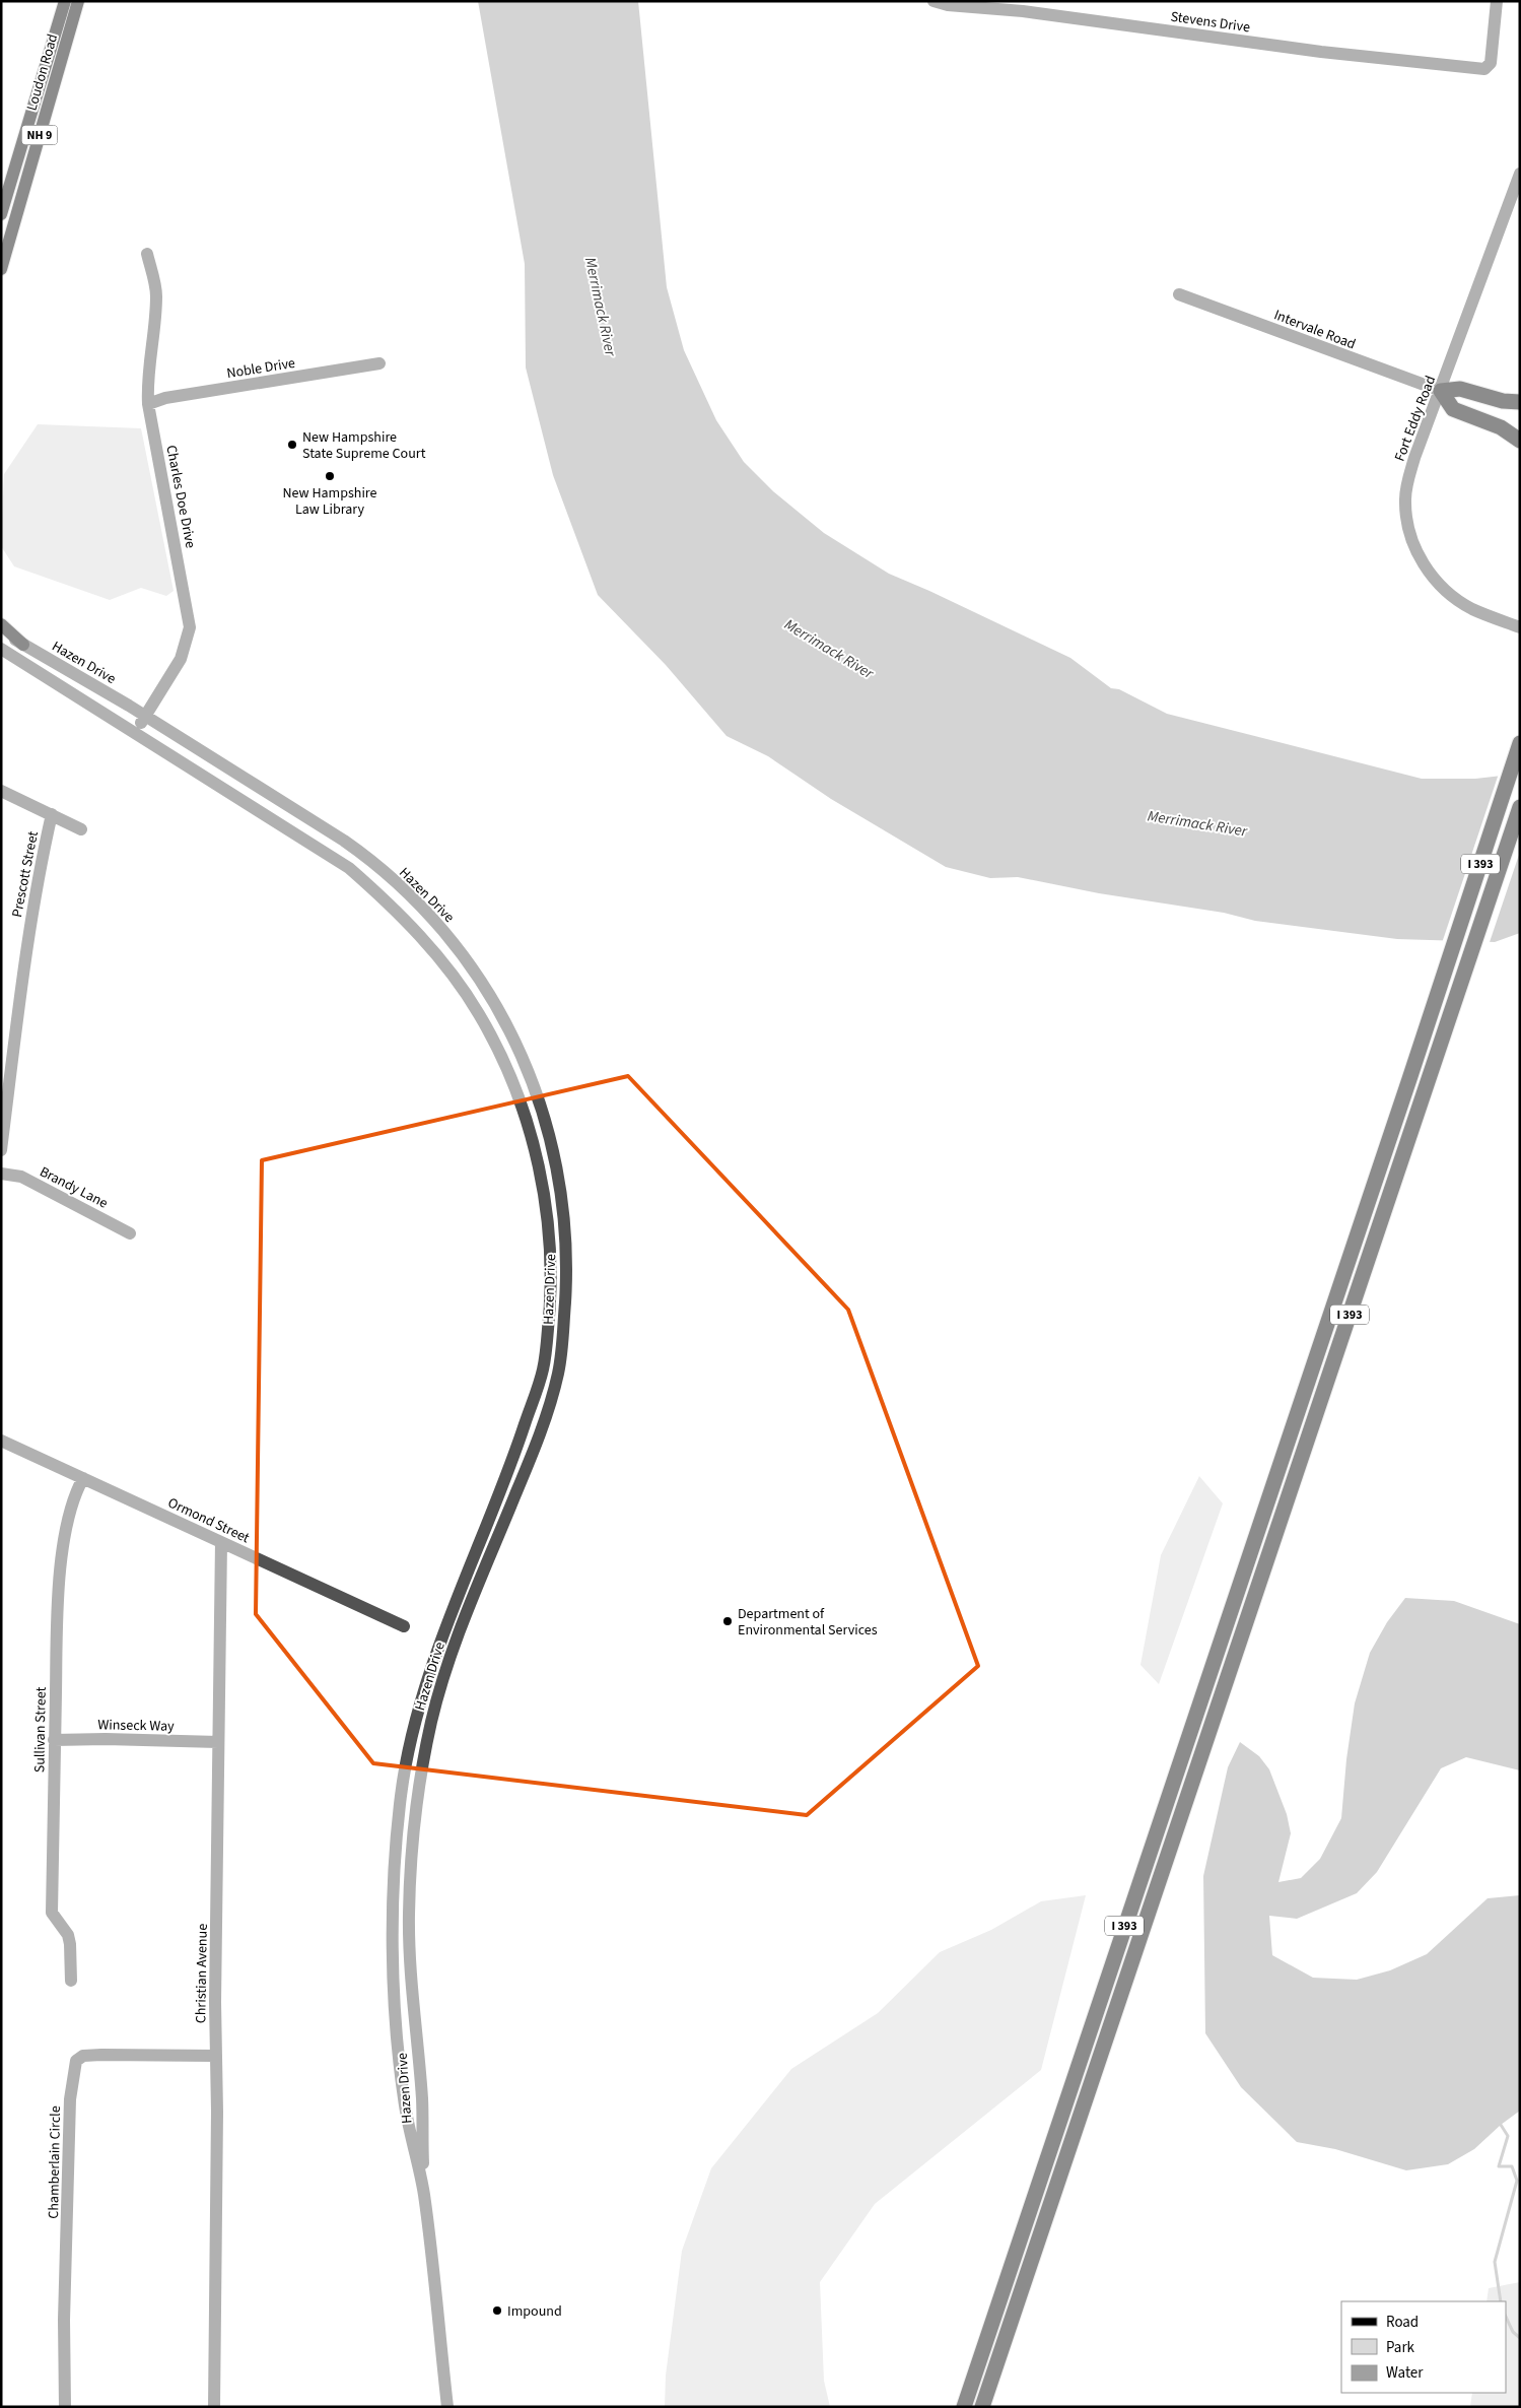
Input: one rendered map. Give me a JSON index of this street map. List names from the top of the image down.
{
  "streets": {
    "highway": ["I 393"],
    "main road": ["Loudon Road", "NH 9"],
    "street": [
      "Stevens Drive",
      "Intervale Road",
      "Noble Drive",
      "Fort Eddy Road",
      "Charles Doe Drive",
      "Hazen Drive",
      "Prescott Street",
      "Brandy Lane",
      "Ormond Street",
      "Winseck Way",
      "Sullivan Street",
      "Christian Avenue",
      "Chamberlain Circle"
    ]
  },
  "crossings": [
    ["Intervale Road", "Fort Eddy Road"],
    ["Noble Drive", "Charles Doe Drive"],
    ["Charles Doe Drive", "Hazen Drive"],
    ["Ormond Street", "Sullivan Street"],
    ["Ormond Street", "Christian Avenue"],
    ["Winseck Way", "Sullivan Street"],
    ["Winseck Way", "Christian Avenue"],
    ["Christian Avenue", "Chamberlain Circle"]
  ],
  "water": ["Merrimack River"],
  "places": [
    "New Hampshire State Supreme Court",
    "New Hampshire Law Library",
    "Department of Environmental Services",
    "Impound"
  ],
  "legend": ["Road", "Park", "Water"]
}
